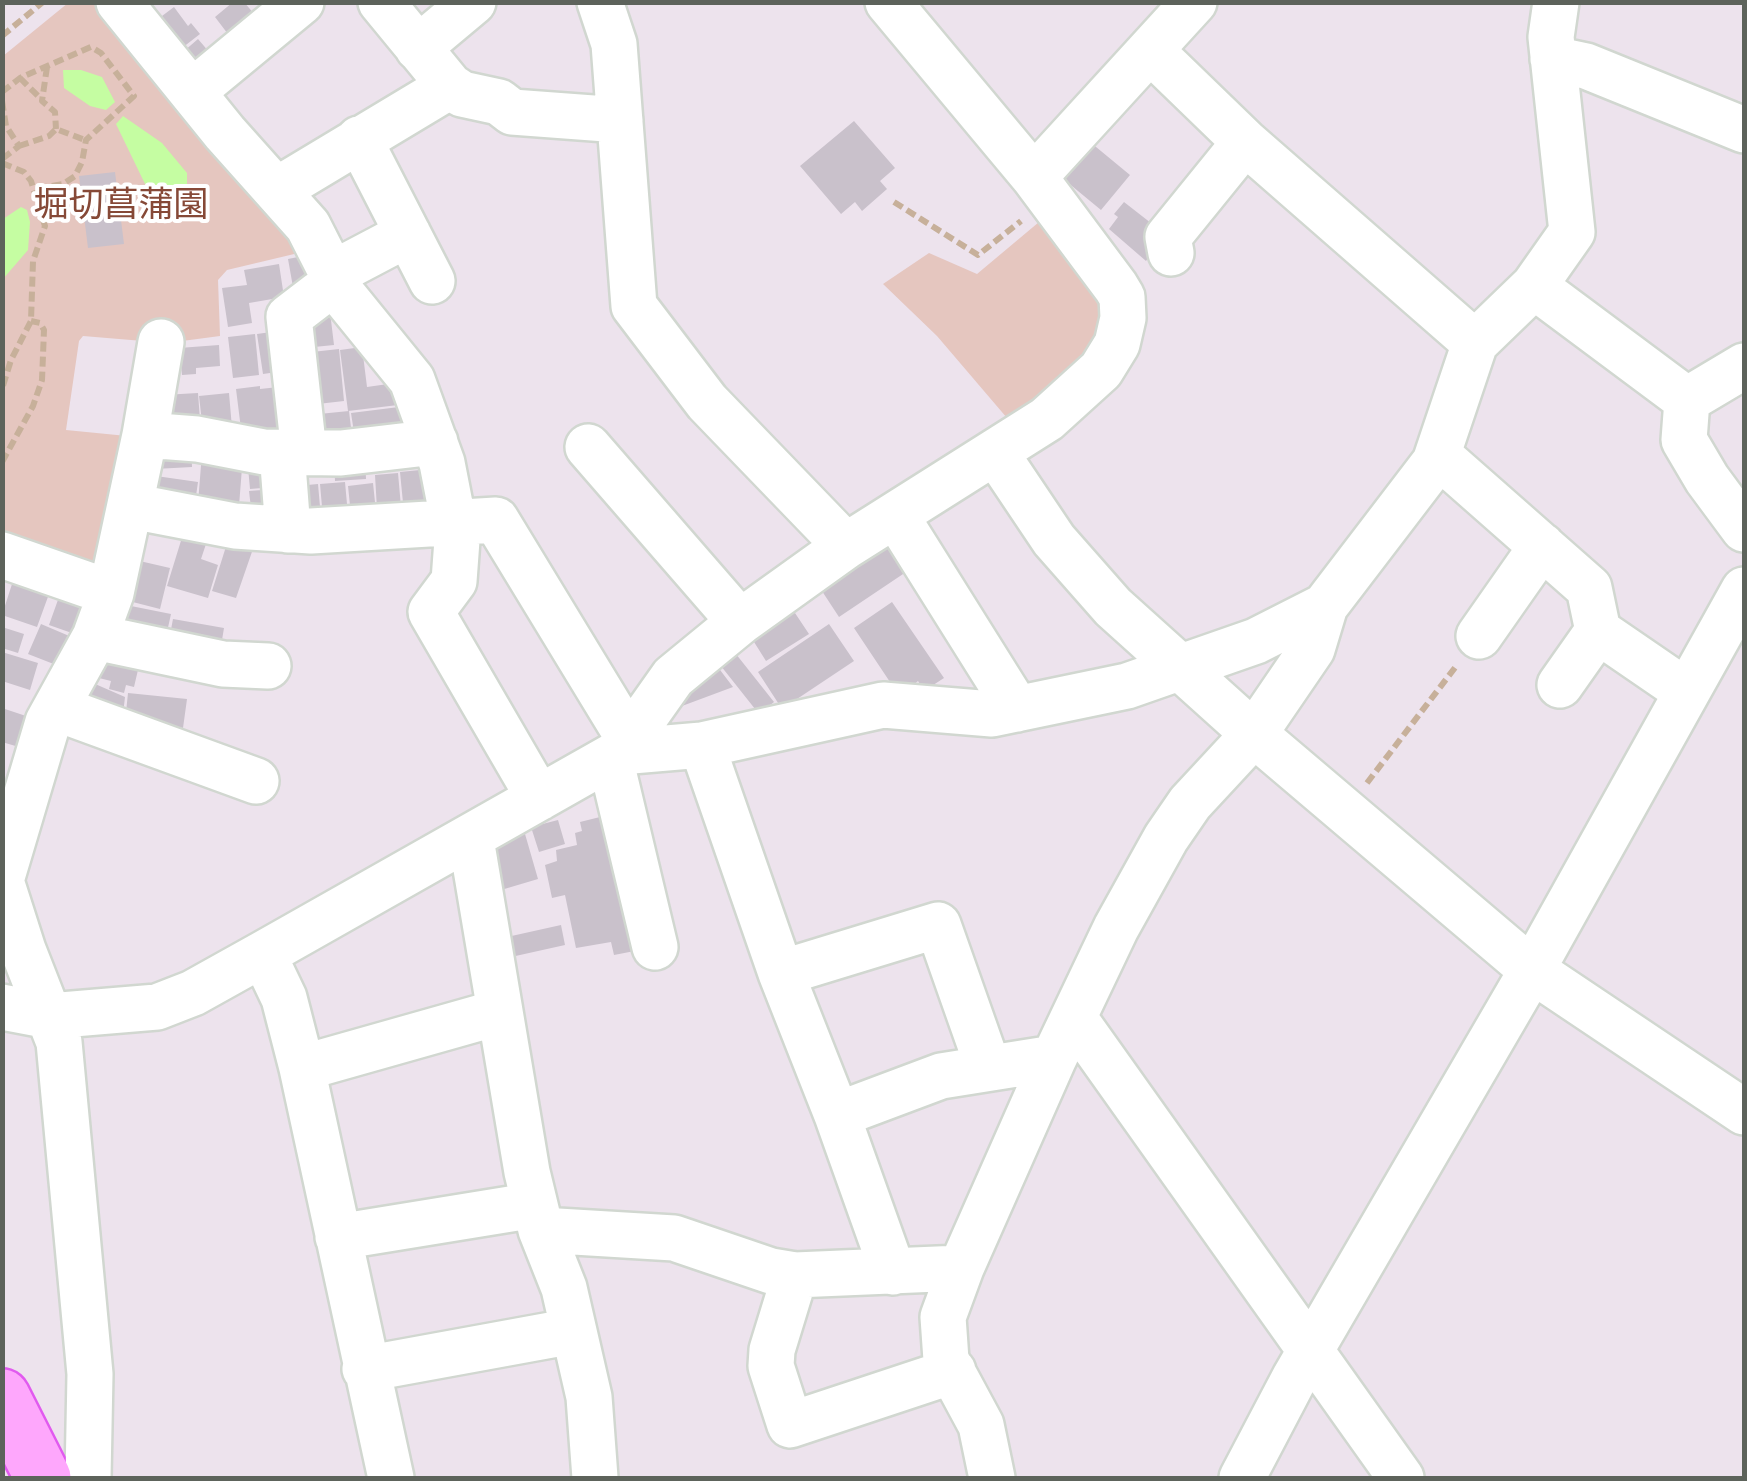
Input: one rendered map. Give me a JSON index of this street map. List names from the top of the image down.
{
  "parks": ["堀切菖蒲園"]
}
